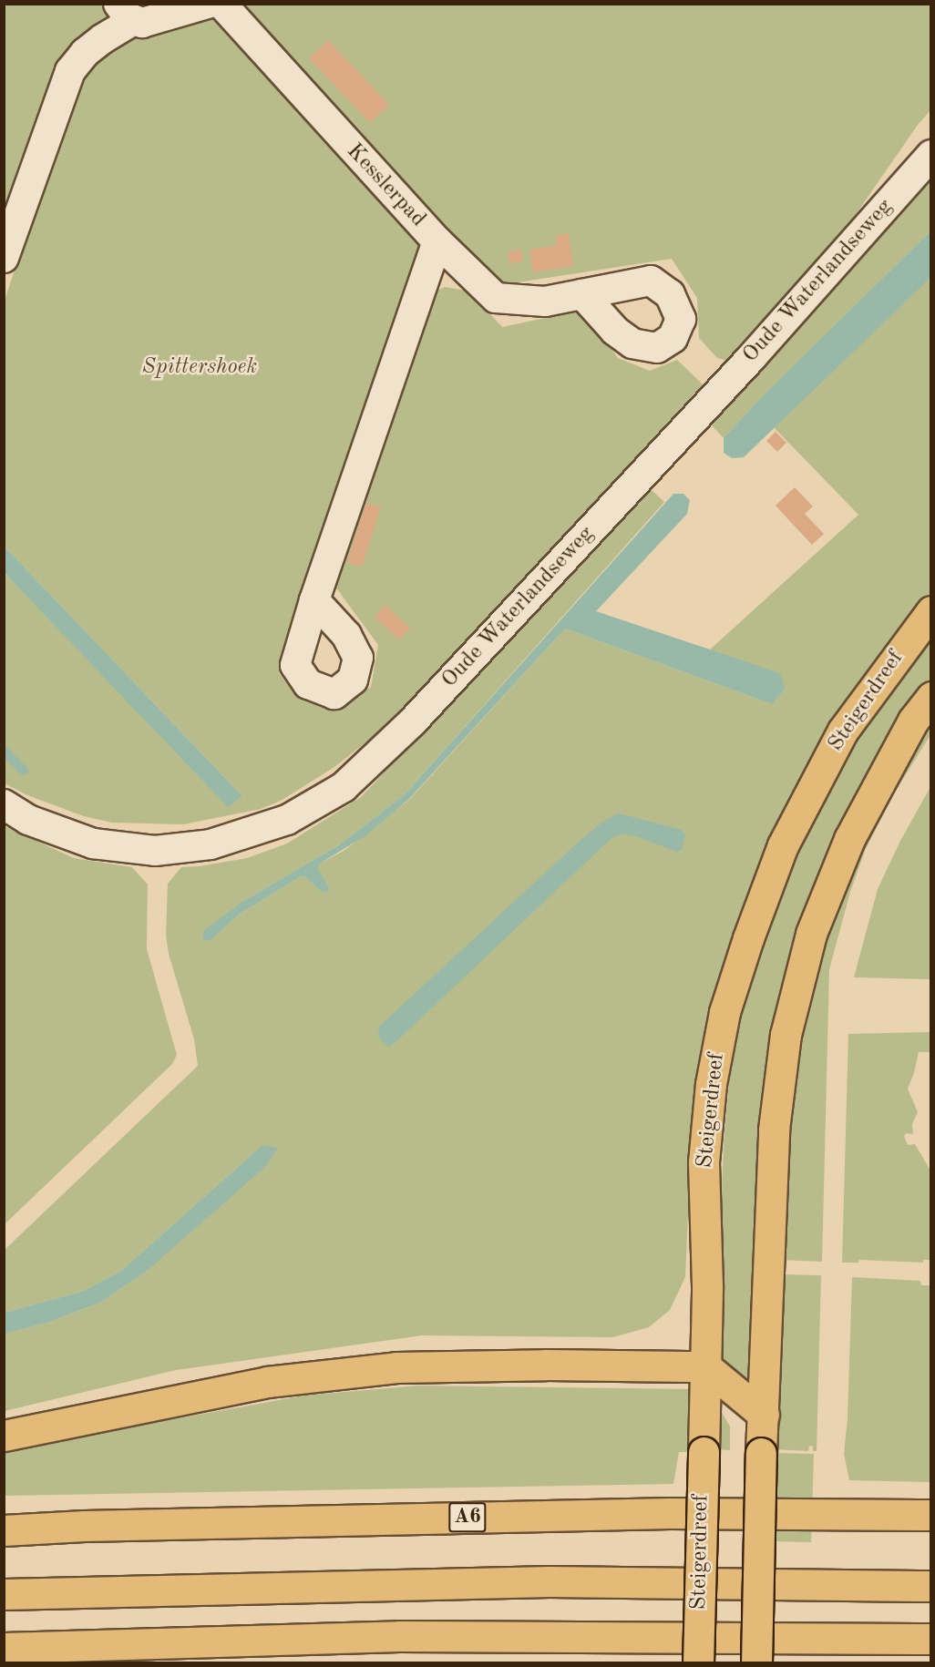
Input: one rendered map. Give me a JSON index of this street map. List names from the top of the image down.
{
  "streets": {
    "main road": ["Steigerdreef", "A6"],
    "street": ["Kesslerpad", "Oude Waterlandseweg"]
  },
  "parks": ["Spittershoek"]
}
